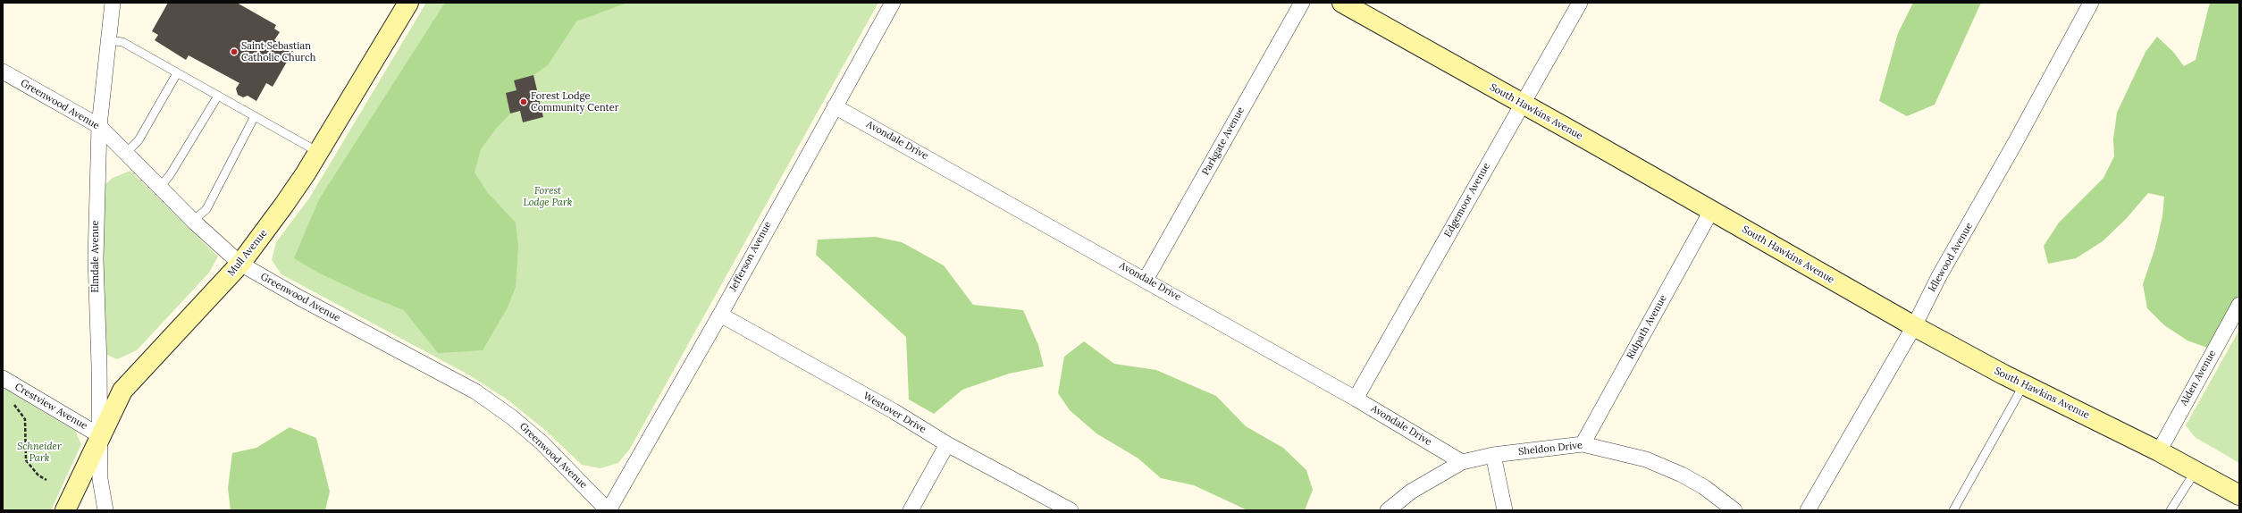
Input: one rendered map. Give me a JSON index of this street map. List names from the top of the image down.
{
  "streets": {
    "main road": ["South Hawkins Avenue", "Mull Avenue"],
    "street": [
      "Greenwood Avenue",
      "Avondale Drive",
      "Parkgate Avenue",
      "Edgemoor Avenue",
      "Elmdale Avenue",
      "Jefferson Avenue",
      "Idlewood Avenue",
      "Ridpath Avenue",
      "Alden Avenue",
      "Crestview Avenue",
      "Westover Drive",
      "Sheldon Drive"
    ]
  },
  "crossings": [
    ["Greenwood Avenue", "Mull Avenue"],
    ["Greenwood Avenue", "Elmdale Avenue"],
    ["Greenwood Avenue", "Jefferson Avenue"],
    ["South Hawkins Avenue", "Edgemoor Avenue"],
    ["South Hawkins Avenue", "Idlewood Avenue"],
    ["South Hawkins Avenue", "Ridpath Avenue"],
    ["South Hawkins Avenue", "Alden Avenue"],
    ["Avondale Drive", "Parkgate Avenue"],
    ["Avondale Drive", "Edgemoor Avenue"],
    ["Avondale Drive", "Jefferson Avenue"],
    ["Avondale Drive", "Sheldon Drive"],
    ["Mull Avenue", "Elmdale Avenue"],
    ["Mull Avenue", "Crestview Avenue"],
    ["Elmdale Avenue", "Crestview Avenue"],
    ["Jefferson Avenue", "Westover Drive"],
    ["Ridpath Avenue", "Sheldon Drive"]
  ],
  "parks": ["Forest Lodge Park", "Schneider Park"],
  "places": ["Saint Sebastian Catholic Church", "Forest Lodge Community Center"]
}
